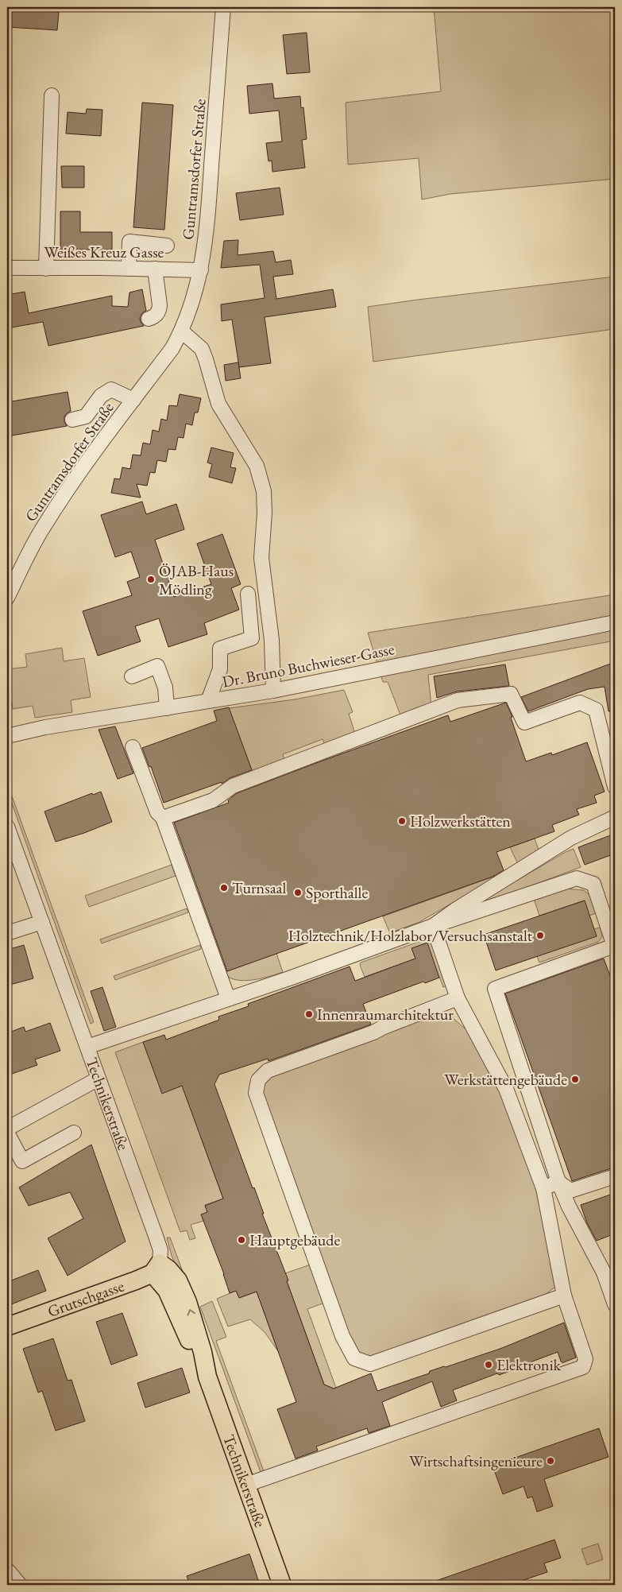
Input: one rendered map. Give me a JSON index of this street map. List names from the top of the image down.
{
  "streets": {
    "main road": ["Technikerstraße", "Grutschgasse"],
    "street": ["Guntramsdorfer Straße", "Weißes Kreuz Gasse", "Dr. Bruno Buchwieser-Gasse"]
  },
  "crossings": [
    ["Guntramsdorfer Straße", "Weißes Kreuz Gasse"],
    ["Technikerstraße", "Grutschgasse"]
  ],
  "places": [
    "ÖJAB-Haus Mödling",
    "Holzwerkstätten",
    "Turnsaal",
    "Sporthalle",
    "Holztechnik/Holzlabor/Versuchsanstalt",
    "Innenraumarchitektur",
    "Werkstättengebäude",
    "Hauptgebäude",
    "Elektronik",
    "Wirtschaftsingenieure"
  ]
}
